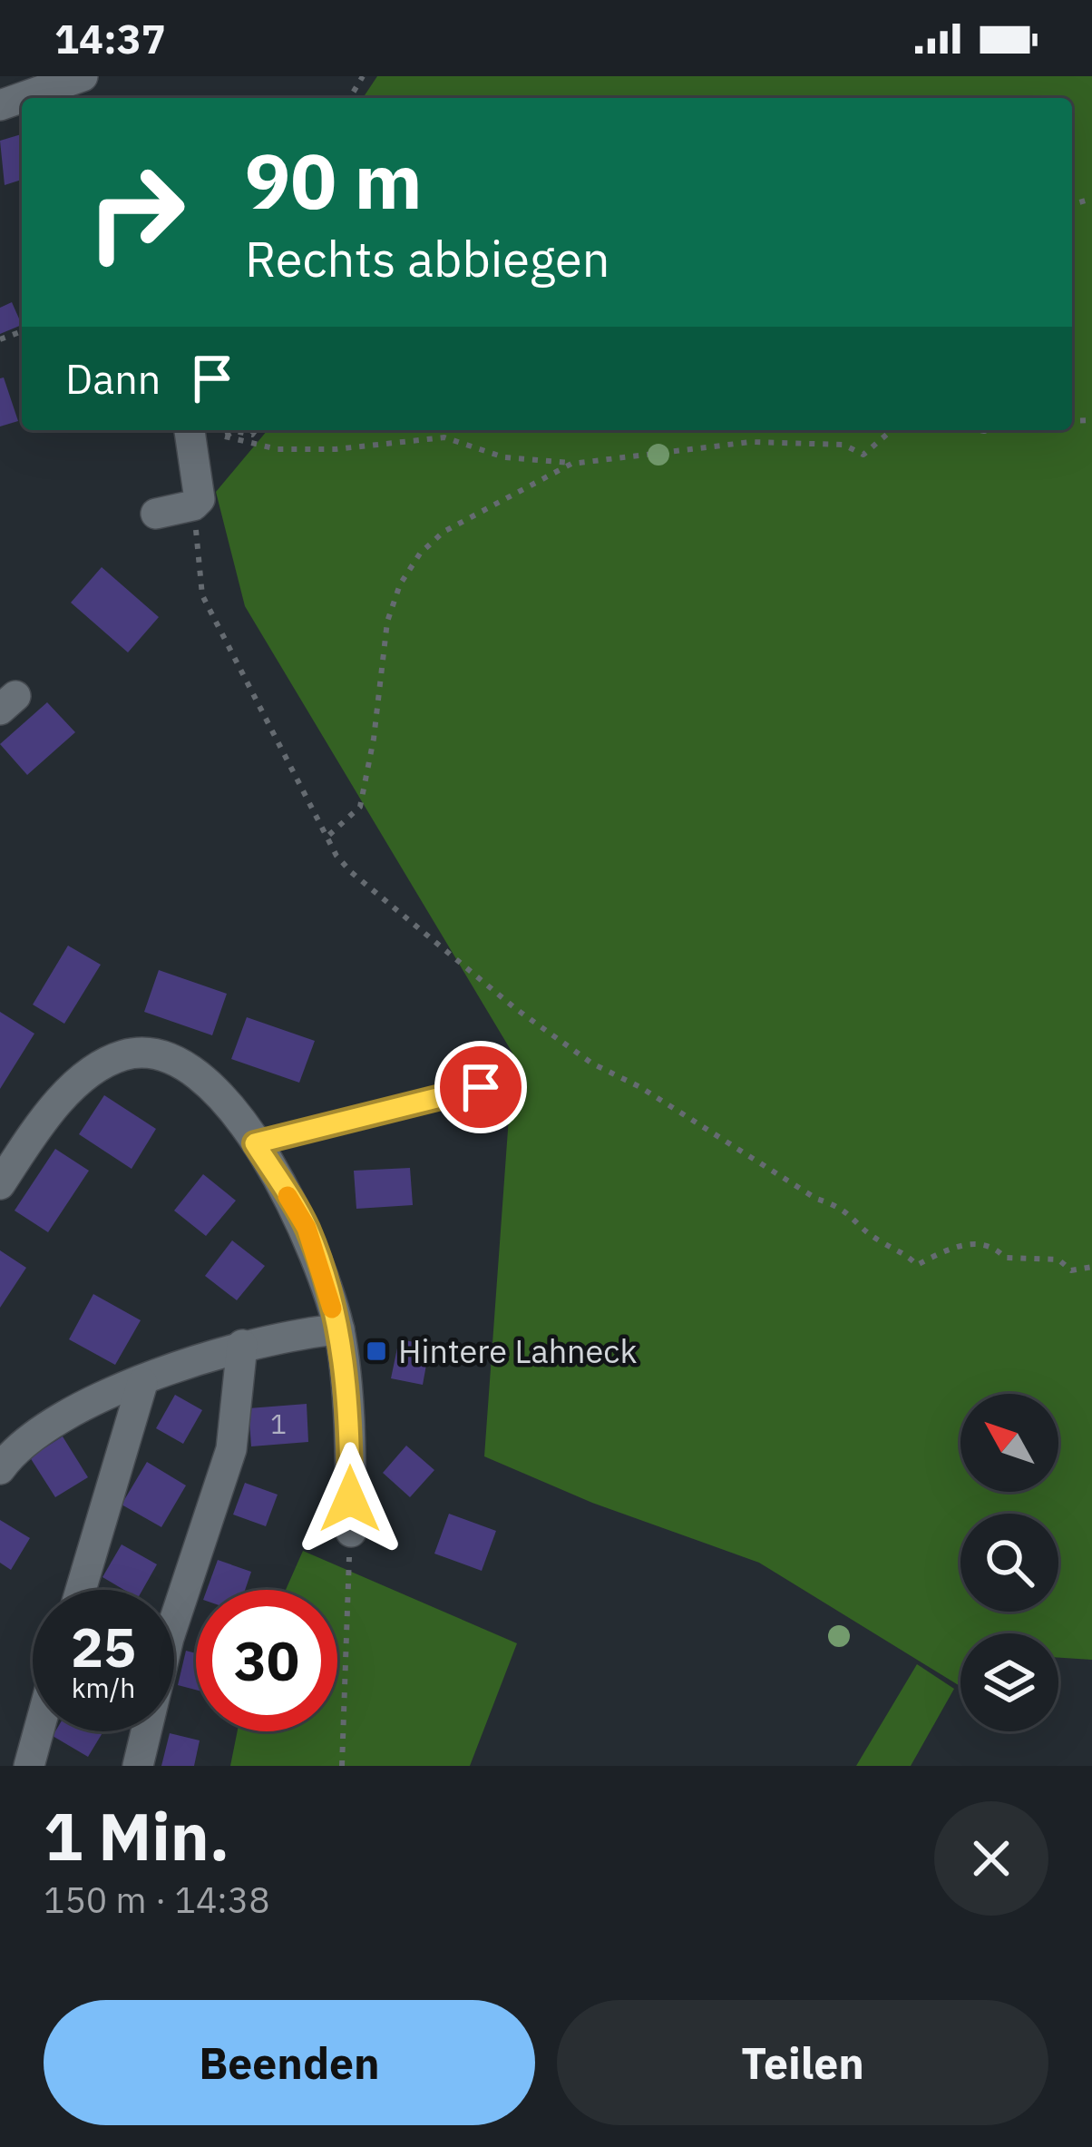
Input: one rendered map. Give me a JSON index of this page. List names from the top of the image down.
{
  "places": {
    "transit": ["Hintere Lahneck"]
  },
  "house_numbers": ["1"],
  "north": "top left",
  "page": {
    "status": "14:37",
    "turn": ["90 m", "Rechts abbiegen"],
    "then": "Dann",
    "speed": "25 km/h",
    "limit": "30",
    "heading": ["1 Min.", "150 m · 14:38"],
    "buttons": ["Beenden", "Teilen"]
  }
}
